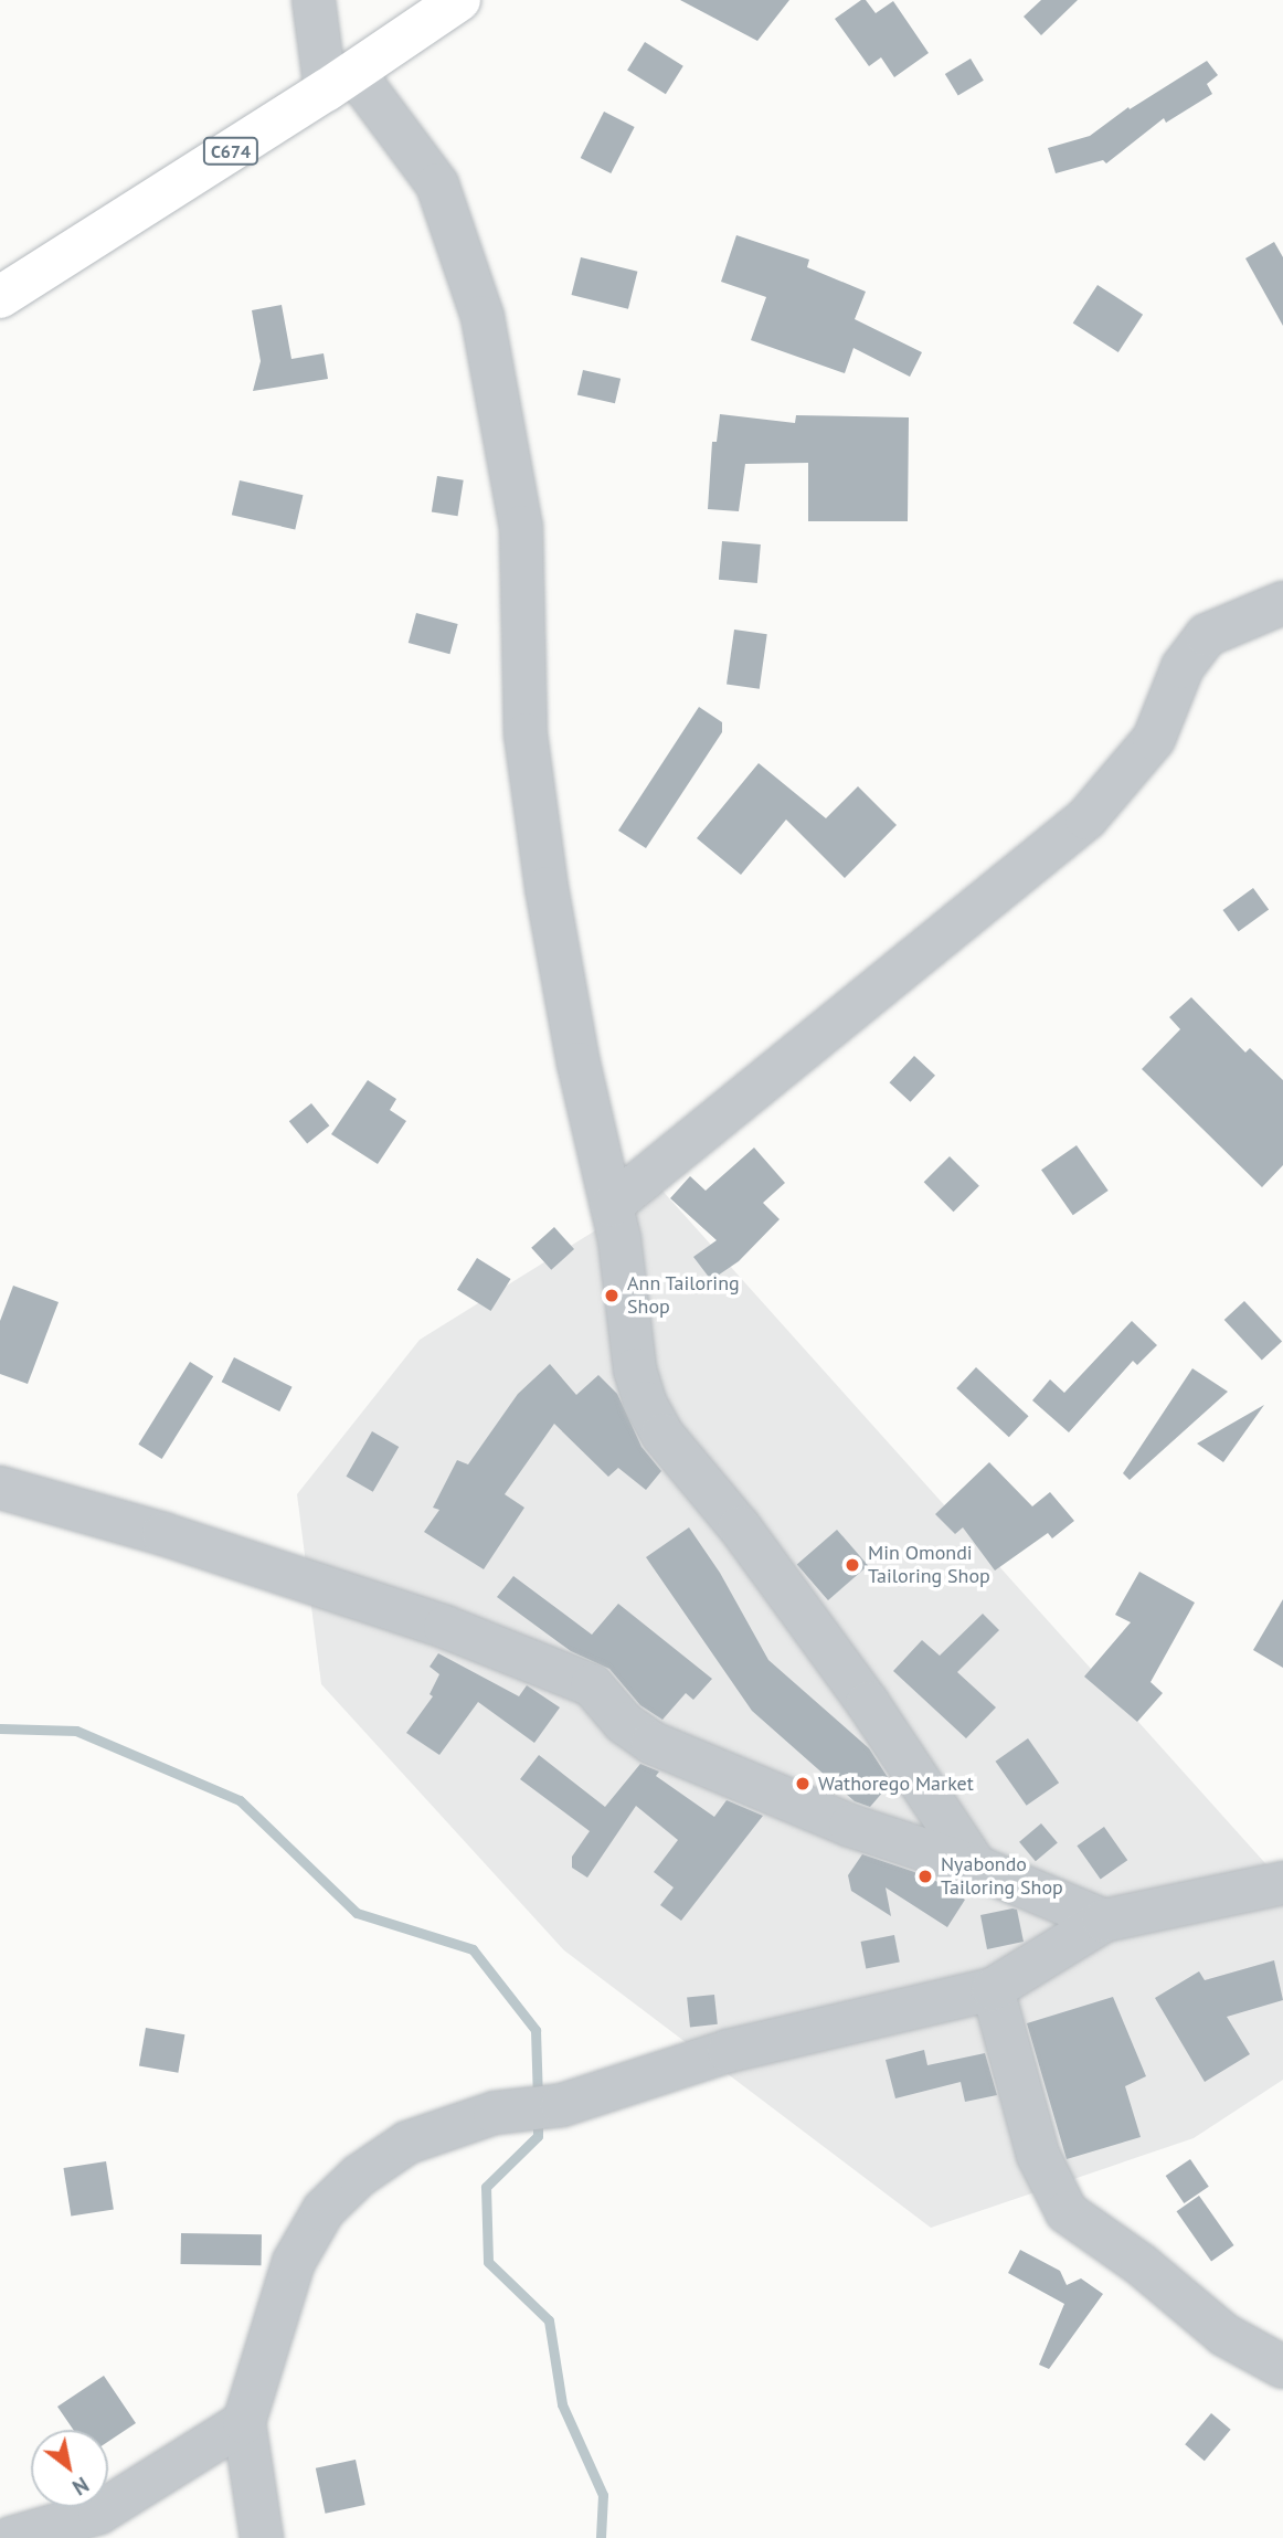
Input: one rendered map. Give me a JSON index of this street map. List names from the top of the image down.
{
  "streets": {
    "main road": ["C674"]
  },
  "places": [
    "Ann Tailoring Shop",
    "Min Omondi Tailoring Shop",
    "Wathorego Market",
    "Nyabondo Tailoring Shop"
  ],
  "north": "bottom right"
}
